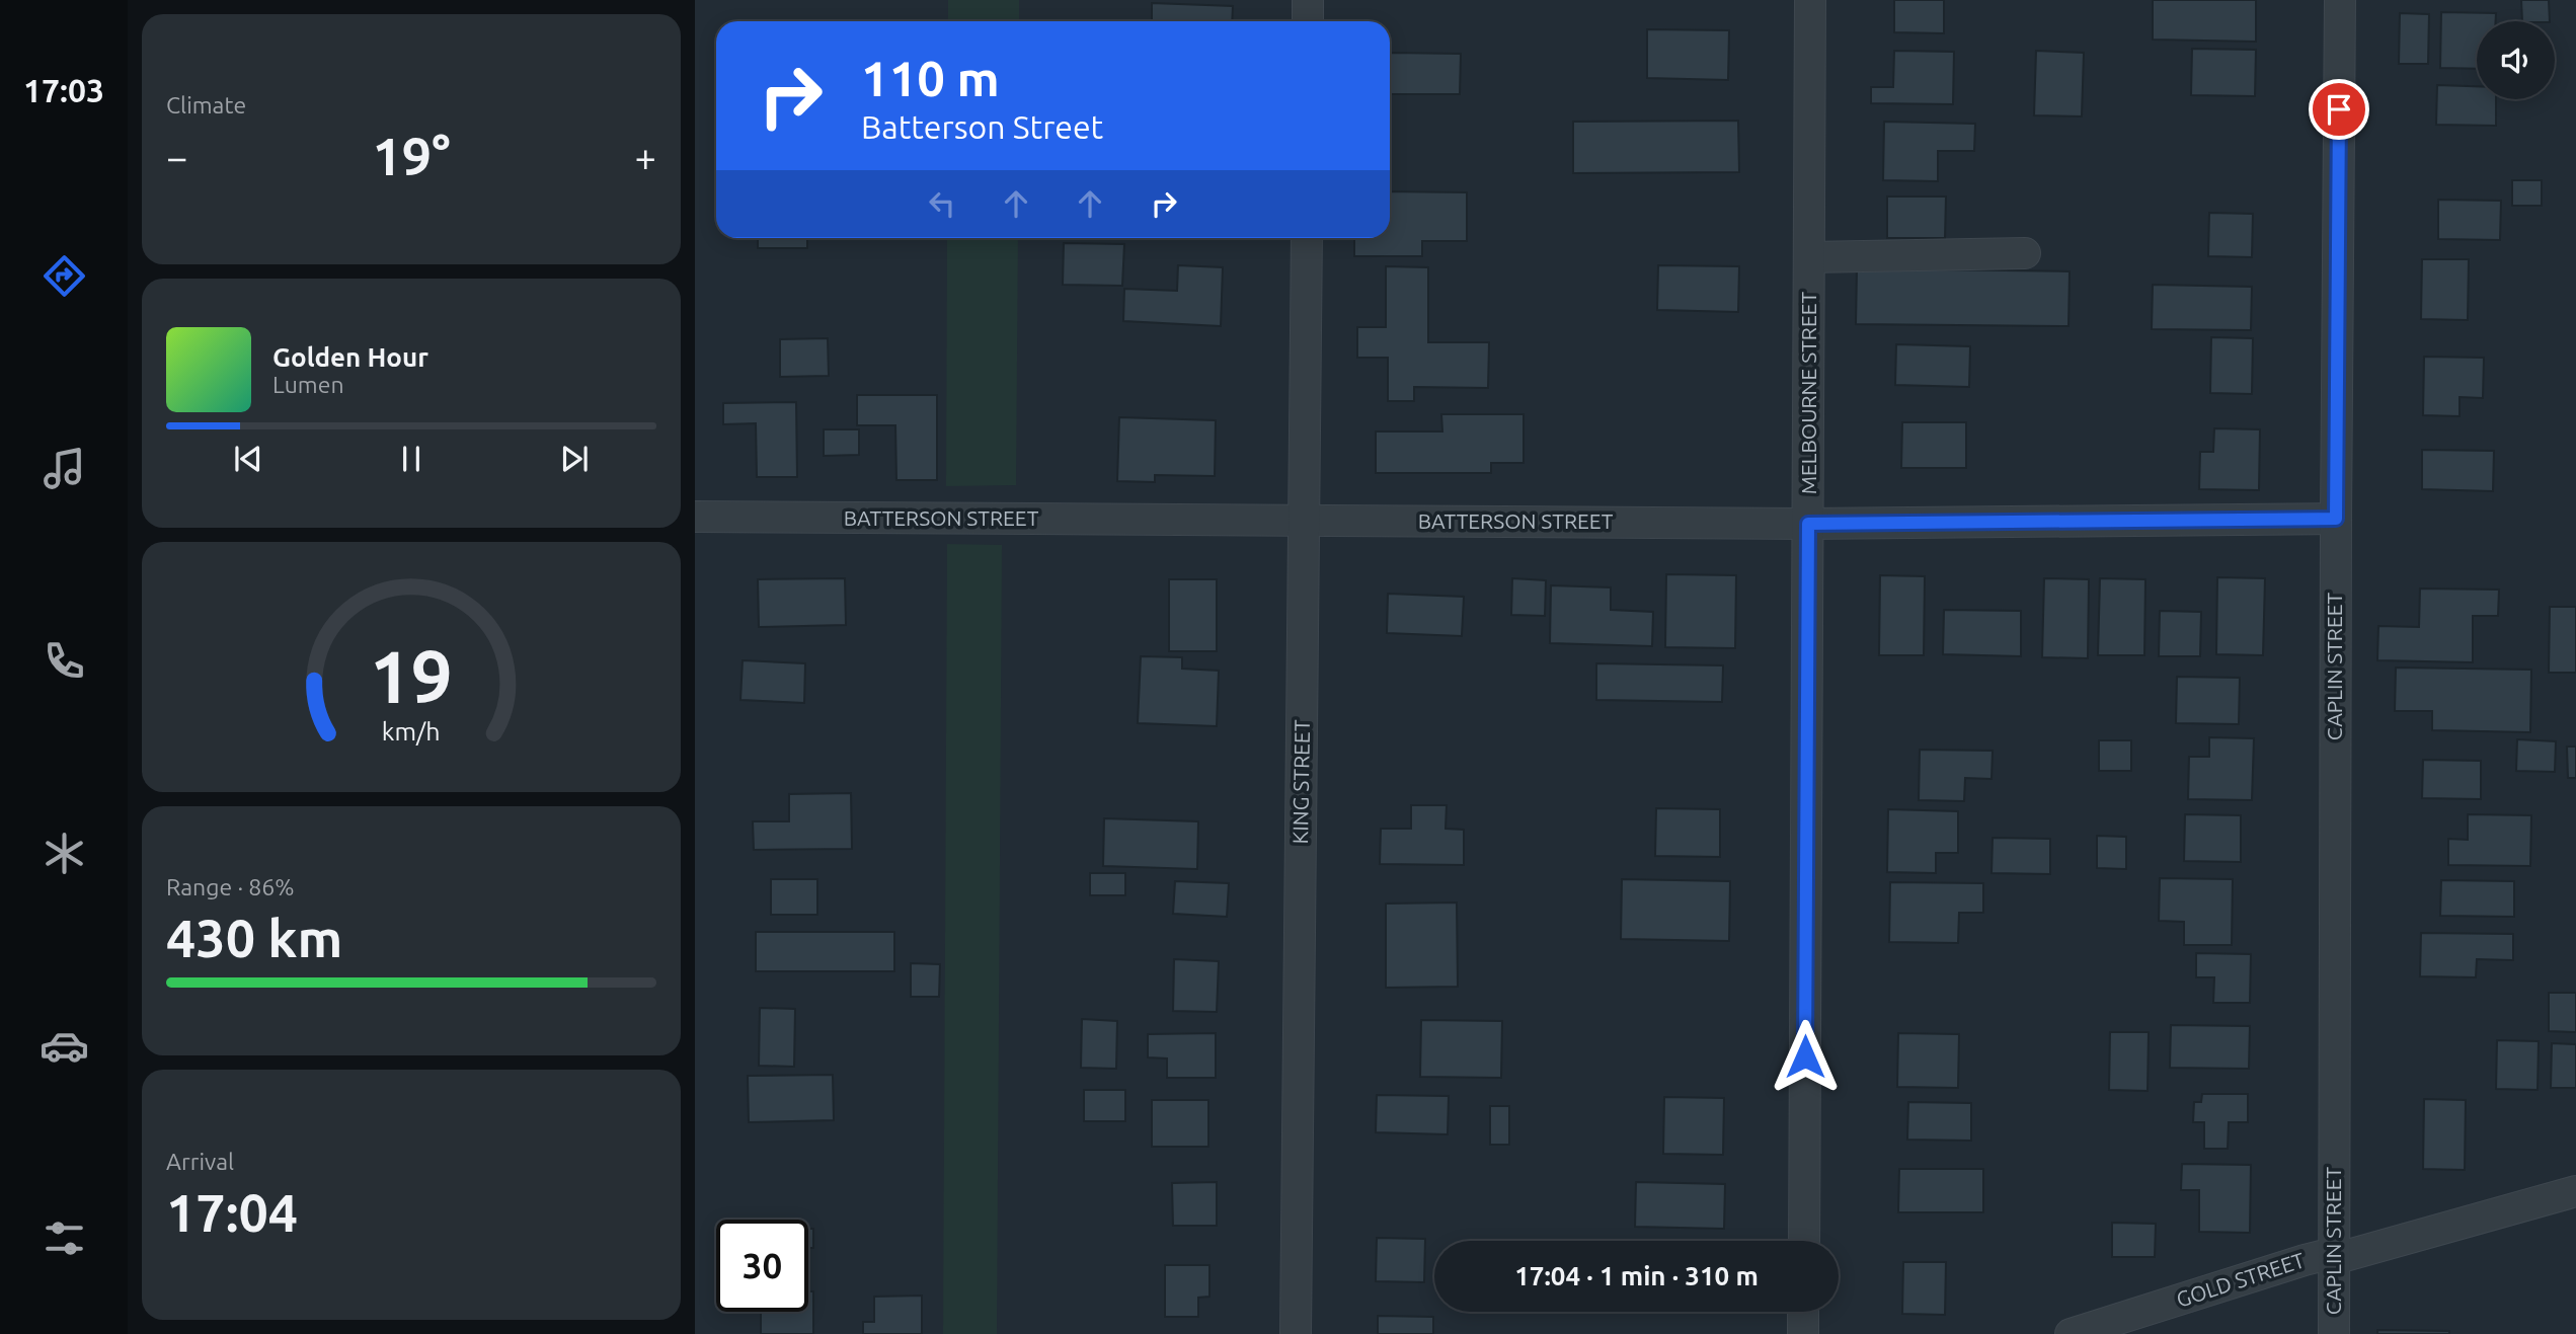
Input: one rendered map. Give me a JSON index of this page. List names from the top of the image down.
{
  "streets": {
    "street": [
      "MELBOURNE STREET",
      "BATTERSON STREET",
      "CAPLIN STREET",
      "KING STREET",
      "GOLD STREET"
    ]
  },
  "crossings": [
    ["MELBOURNE STREET", "BATTERSON STREET"],
    ["BATTERSON STREET", "CAPLIN STREET"],
    ["BATTERSON STREET", "KING STREET"],
    ["CAPLIN STREET", "GOLD STREET"]
  ],
  "page": {
    "tabs": "17:03",
    "tile": [
      "Climate",
      ["Range · 86%", "430 km"],
      ["Arrival", "17:04"]
    ],
    "turn": ["110 m", "Batterson Street"],
    "heat": ["−", "19°", "+"],
    "song": ["Golden Hour", "Lumen"],
    "limit": "30",
    "trip": "17:04 · 1 min · 310 m",
    "gauge": ["19", "km/h"]
  }
}
